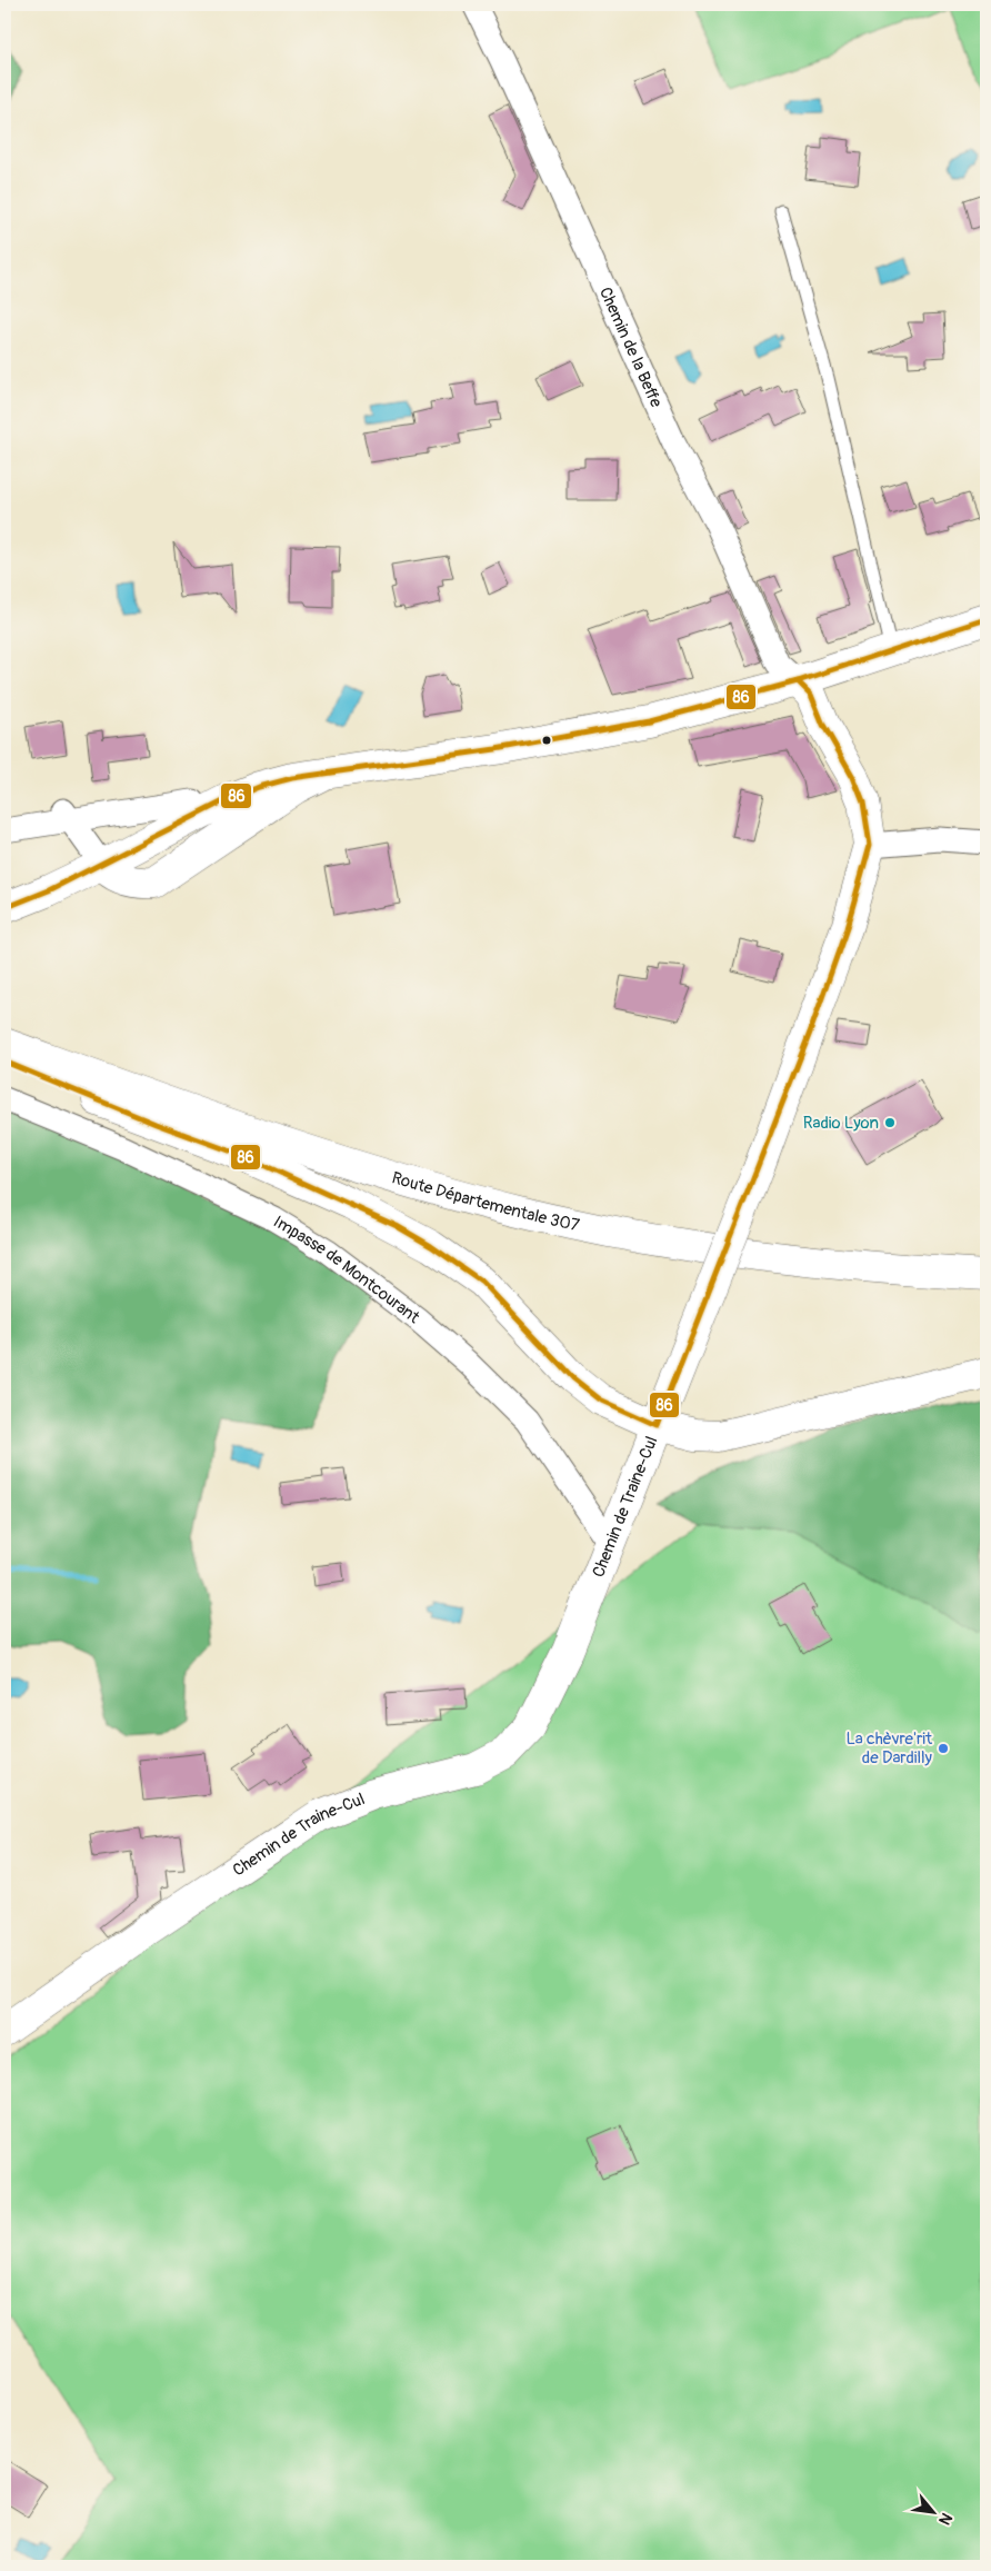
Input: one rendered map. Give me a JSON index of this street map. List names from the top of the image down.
{
  "streets": {
    "street": [
      "Chemin de la Beffe",
      "Route Départementale 307",
      "Impasse de Montcourant",
      "Chemin de Traine-Cul"
    ]
  },
  "crossings": [
    ["Chemin de la Beffe", "Chemin de Traine-Cul"],
    ["Impasse de Montcourant", "Chemin de Traine-Cul"]
  ],
  "places": ["Radio Lyon", "La chèvre'rit de Dardilly"],
  "lines": ["transit line 86"],
  "north": "bottom right"
}
